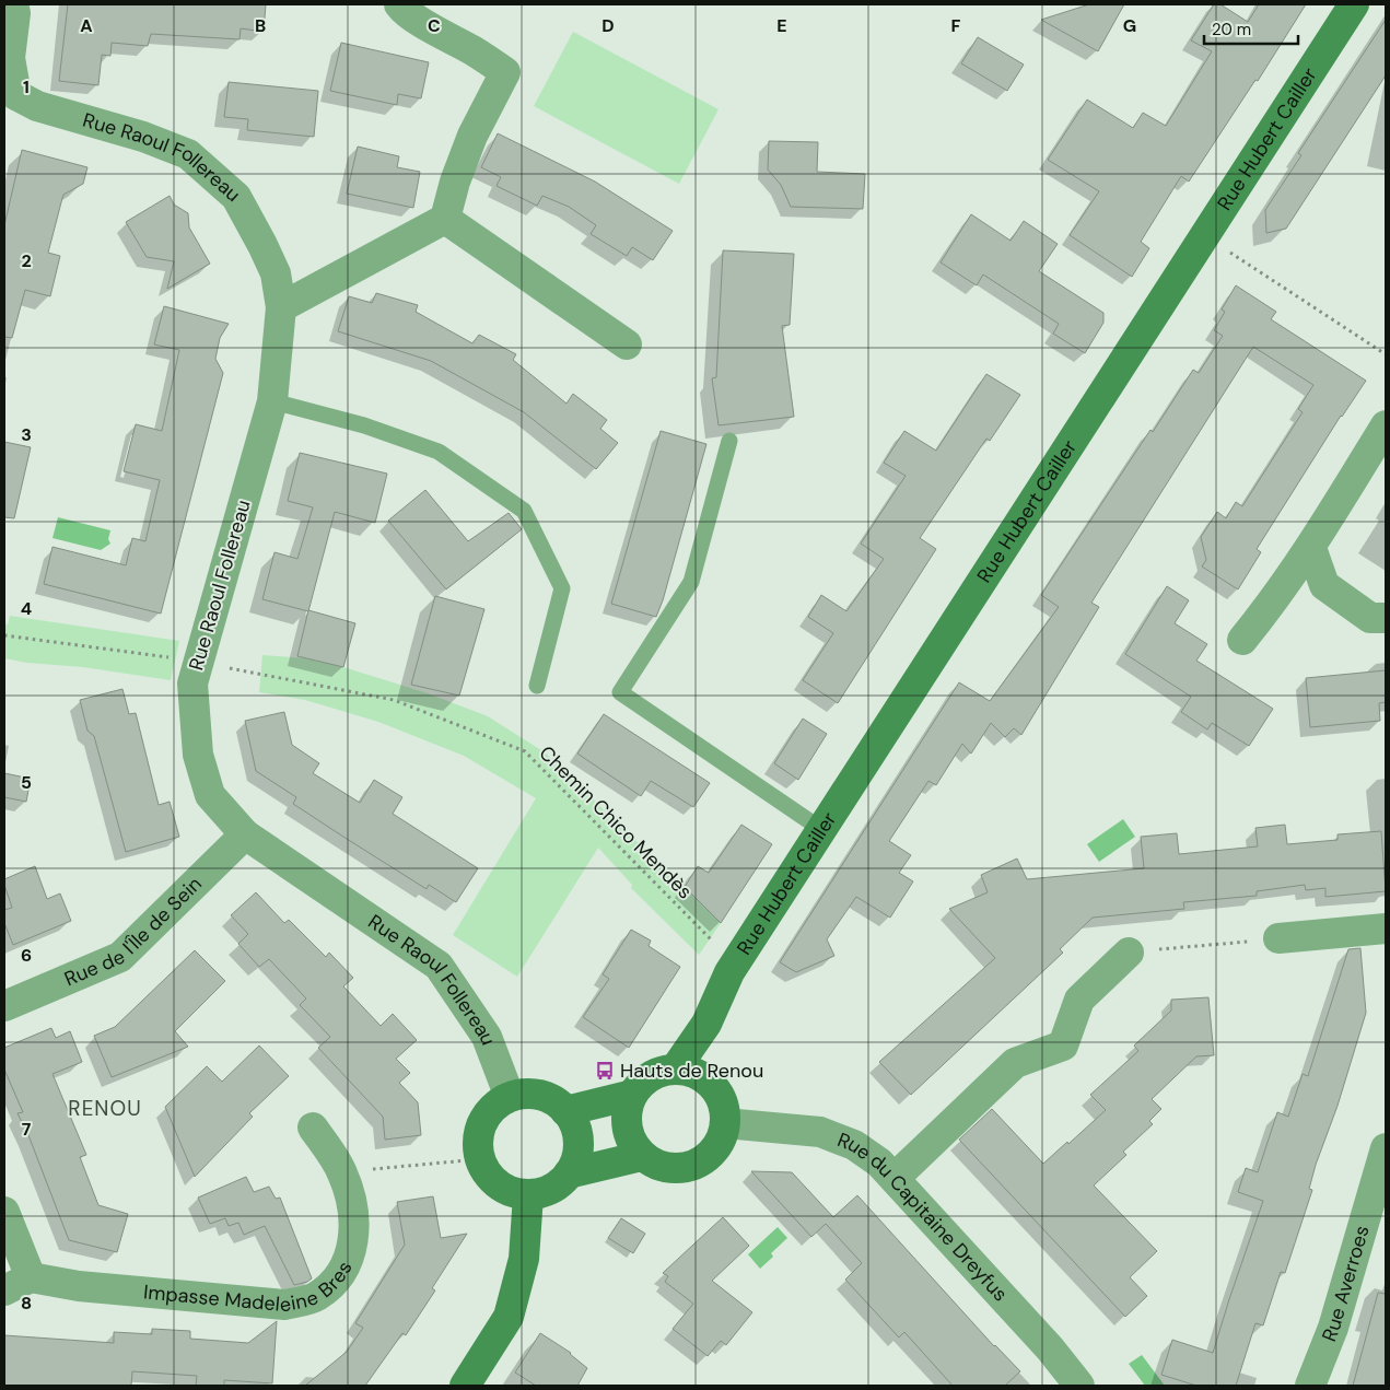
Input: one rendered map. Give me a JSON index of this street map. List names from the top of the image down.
{
  "streets": {
    "street": [
      "Rue Hubert Cailler",
      "Rue Raoul Follereau",
      "Rue de l'Île de Sein",
      "Rue du Capitaine Dreyfus",
      "Impasse Madeleine Bres",
      "Rue Averroes"
    ],
    "path": ["Chemin Chico Mendès"]
  },
  "crossings": [
    ["Rue Hubert Cailler", "Rue du Capitaine Dreyfus"],
    ["Rue Raoul Follereau", "Chemin Chico Mendès"],
    ["Rue Raoul Follereau", "Rue de l'Île de Sein"]
  ],
  "districts": ["RENOU"],
  "places": {
    "bus stop": ["Hauts de Renou"]
  },
  "scale_bar": "20 m",
  "grid": {
    "columns": [
      "A",
      "B",
      "C",
      "D",
      "E",
      "F",
      "G"
    ],
    "rows": [
      "1",
      "2",
      "3",
      "4",
      "5",
      "6",
      "7",
      "8"
    ]
  }
}
